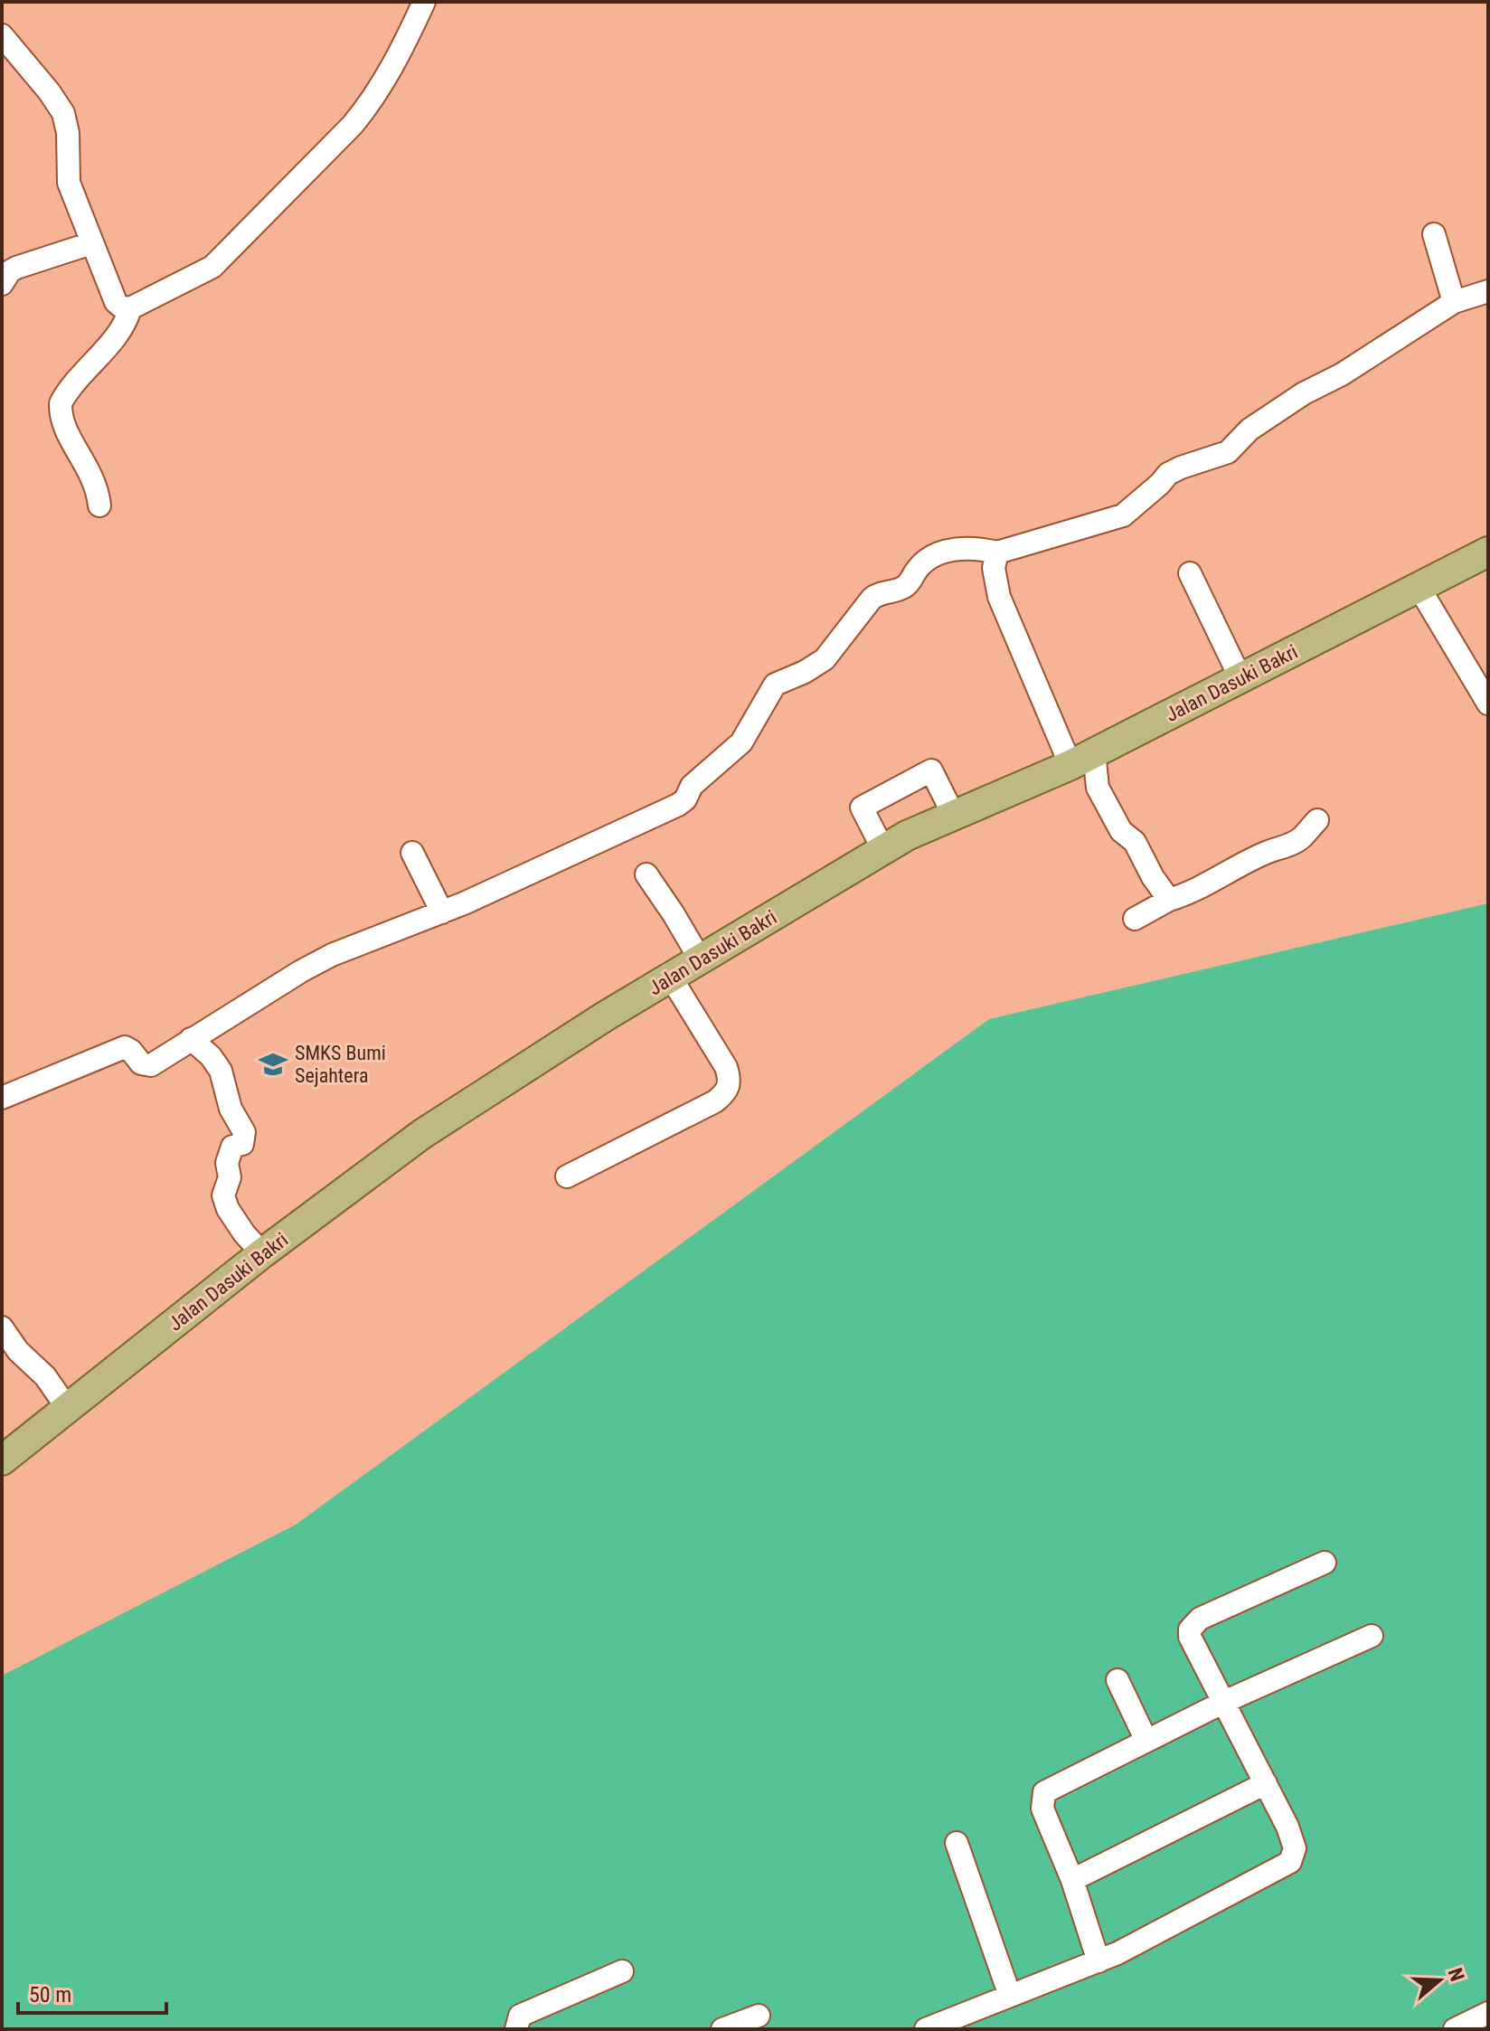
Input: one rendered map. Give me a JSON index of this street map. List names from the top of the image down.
{
  "streets": {
    "main road": ["Jalan Dasuki Bakri"]
  },
  "places": {
    "school or university": ["SMKS Bumi Sejahtera"]
  },
  "scale_bar": "50 m",
  "north": "right"
}
